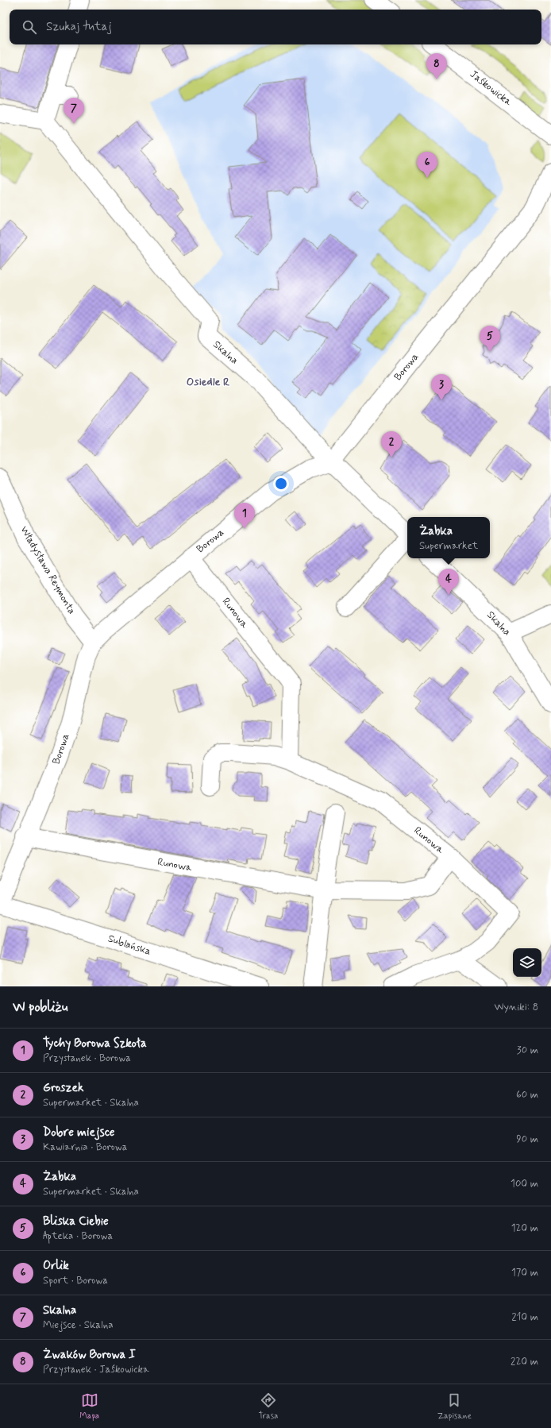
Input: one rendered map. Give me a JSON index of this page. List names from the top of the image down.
{
  "streets": {
    "street": [
      "Jaśkowicka",
      "Skalna",
      "Borowa",
      "Władysława Reymonta",
      "Runowa",
      "Sublańska"
    ]
  },
  "crossings": [
    ["Skalna", "Borowa"],
    ["Borowa", "Władysława Reymonta"],
    ["Borowa", "Runowa"],
    ["Borowa", "Sublańska"]
  ],
  "districts": ["Osiedle R"],
  "page": {
    "search": "Szukaj tutaj",
    "pins": [
      "8",
      "7",
      "6",
      "5",
      "3",
      "2",
      "1",
      "4"
    ],
    "popup": ["Żabka", "Supermarket"],
    "heading": ["W pobliżu", "Wyniki: 8"],
    "list": [
      {
        "mark": "1",
        "name": "Tychy Borowa Szkoła",
        "note": "Przystanek · Borowa",
        "value": "30 m"
      },
      {
        "mark": "2",
        "name": "Groszek",
        "note": "Supermarket · Skalna",
        "value": "60 m"
      },
      {
        "mark": "3",
        "name": "Dobre miejsce",
        "note": "Kawiarnia · Borowa",
        "value": "90 m"
      },
      {
        "mark": "4",
        "name": "Żabka",
        "note": "Supermarket · Skalna",
        "value": "100 m"
      },
      {
        "mark": "5",
        "name": "Bliska Ciebie",
        "note": "Apteka · Borowa",
        "value": "120 m"
      },
      {
        "mark": "6",
        "name": "Orlik",
        "note": "Sport · Borowa",
        "value": "170 m"
      },
      {
        "mark": "7",
        "name": "Skalna",
        "note": "Miejsce · Skalna",
        "value": "210 m"
      },
      {
        "mark": "8",
        "name": "Żwaków Borowa I",
        "note": "Przystanek · Jaśkowicka",
        "value": "220 m"
      }
    ],
    "nav": ["Mapa", "Trasa", "Zapisane"]
  }
}
